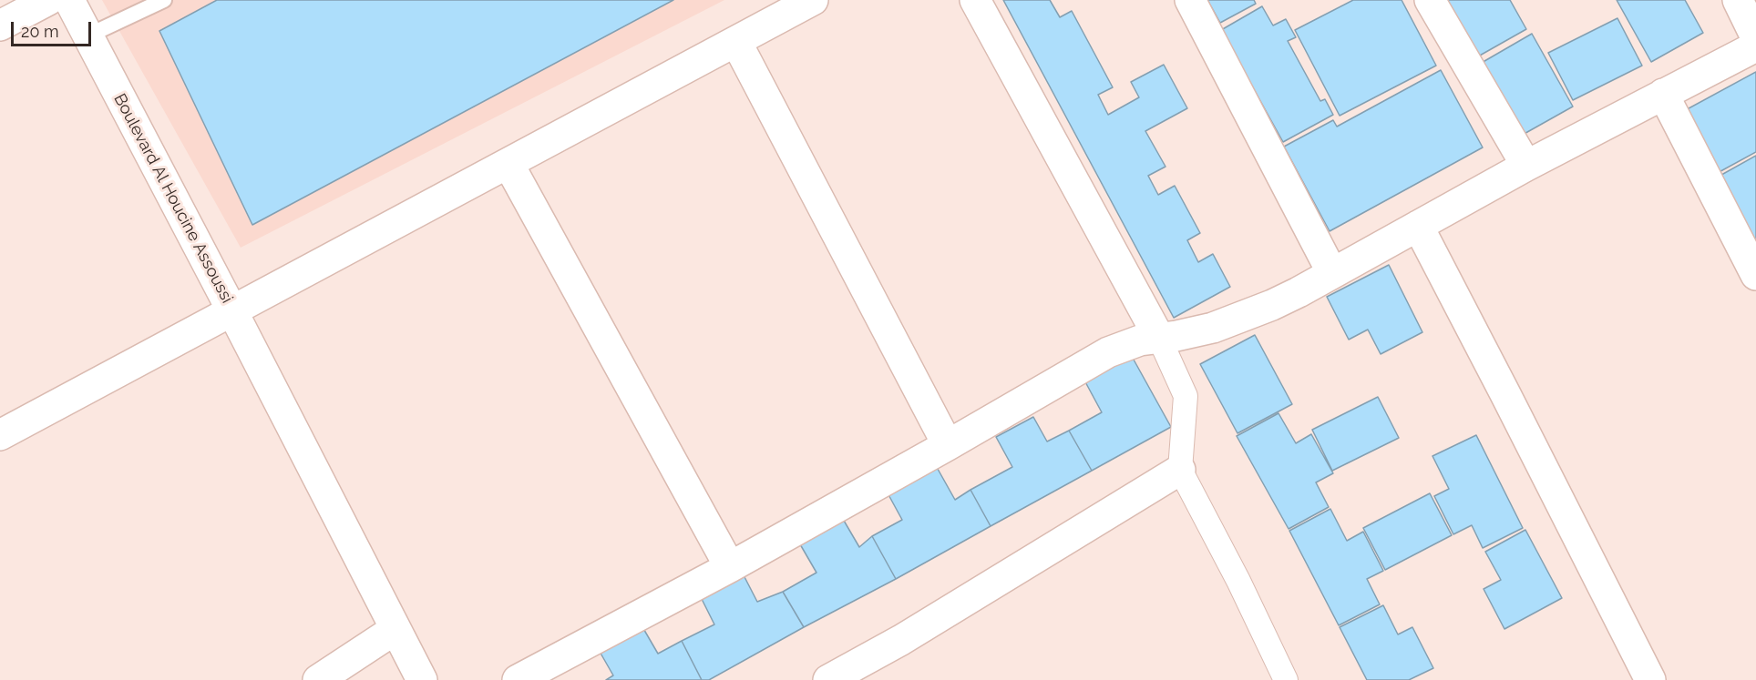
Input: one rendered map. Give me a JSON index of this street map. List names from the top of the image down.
{
  "streets": {
    "street": ["Boulevard Al Houcine Assoussi"]
  },
  "scale_bar": "20 m"
}
